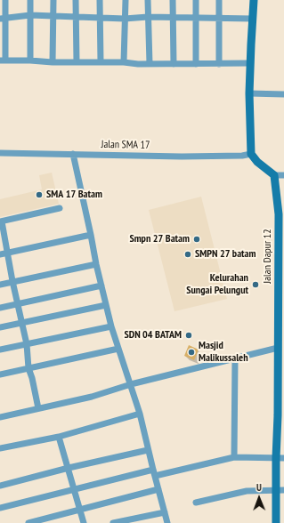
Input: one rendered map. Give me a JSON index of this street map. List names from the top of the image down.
{
  "streets": {
    "street": ["Jalan SMA 17", "Jalan Dapur 12"]
  },
  "places": [
    "SMA 17 Batam",
    "Smpn 27 Batam",
    "SMPN 27 batam",
    "Kelurahan Sungai Pelungut",
    "SDN 04 BATAM",
    "Masjid Malikussaleh"
  ],
  "north": "top"
}
